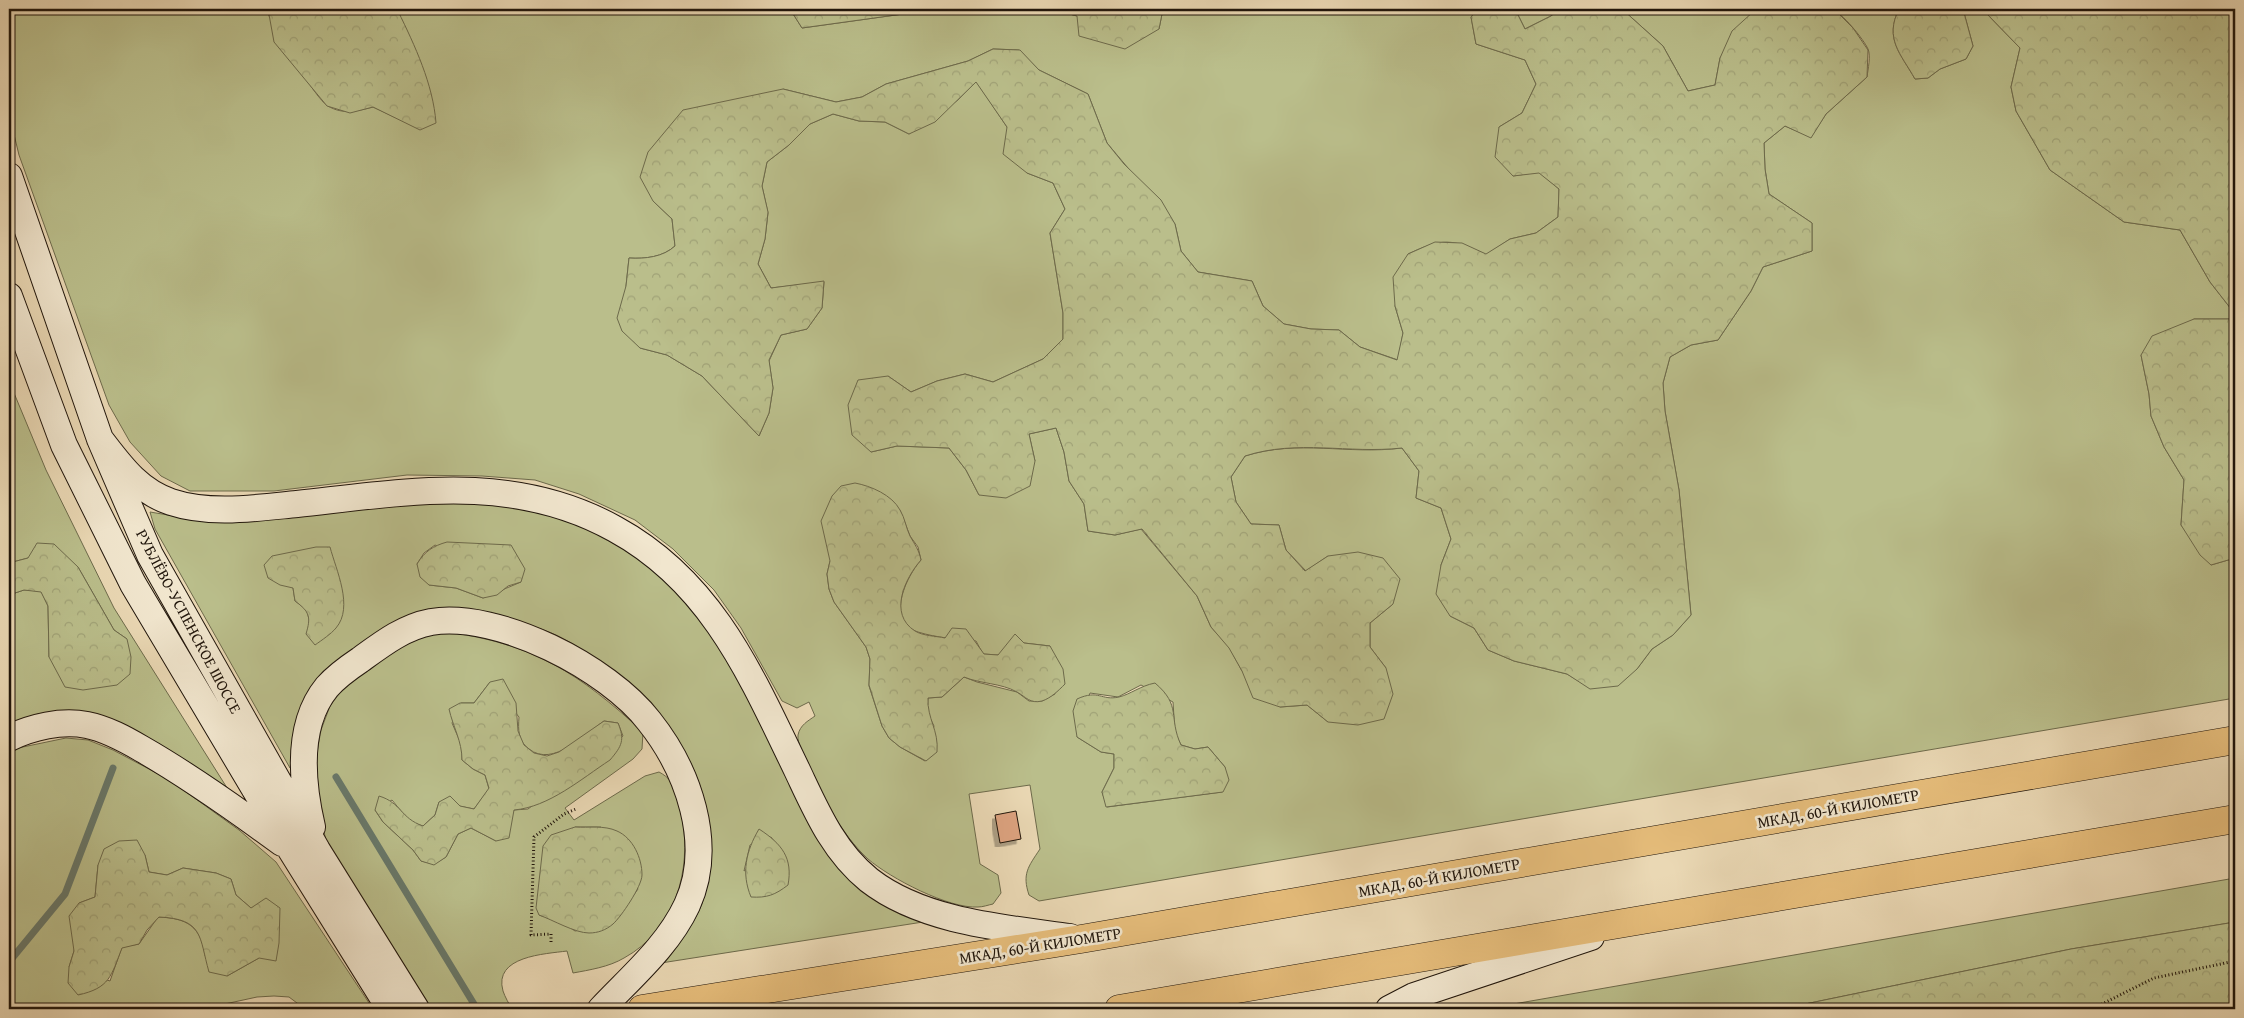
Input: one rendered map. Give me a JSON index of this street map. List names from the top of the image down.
{
  "streets": {
    "highway": ["МКАД, 60-Й КИЛОМЕТР"],
    "main road": ["РУБЛЁВО-УСПЕНСКОЕ ШОССЕ"]
  }
}
